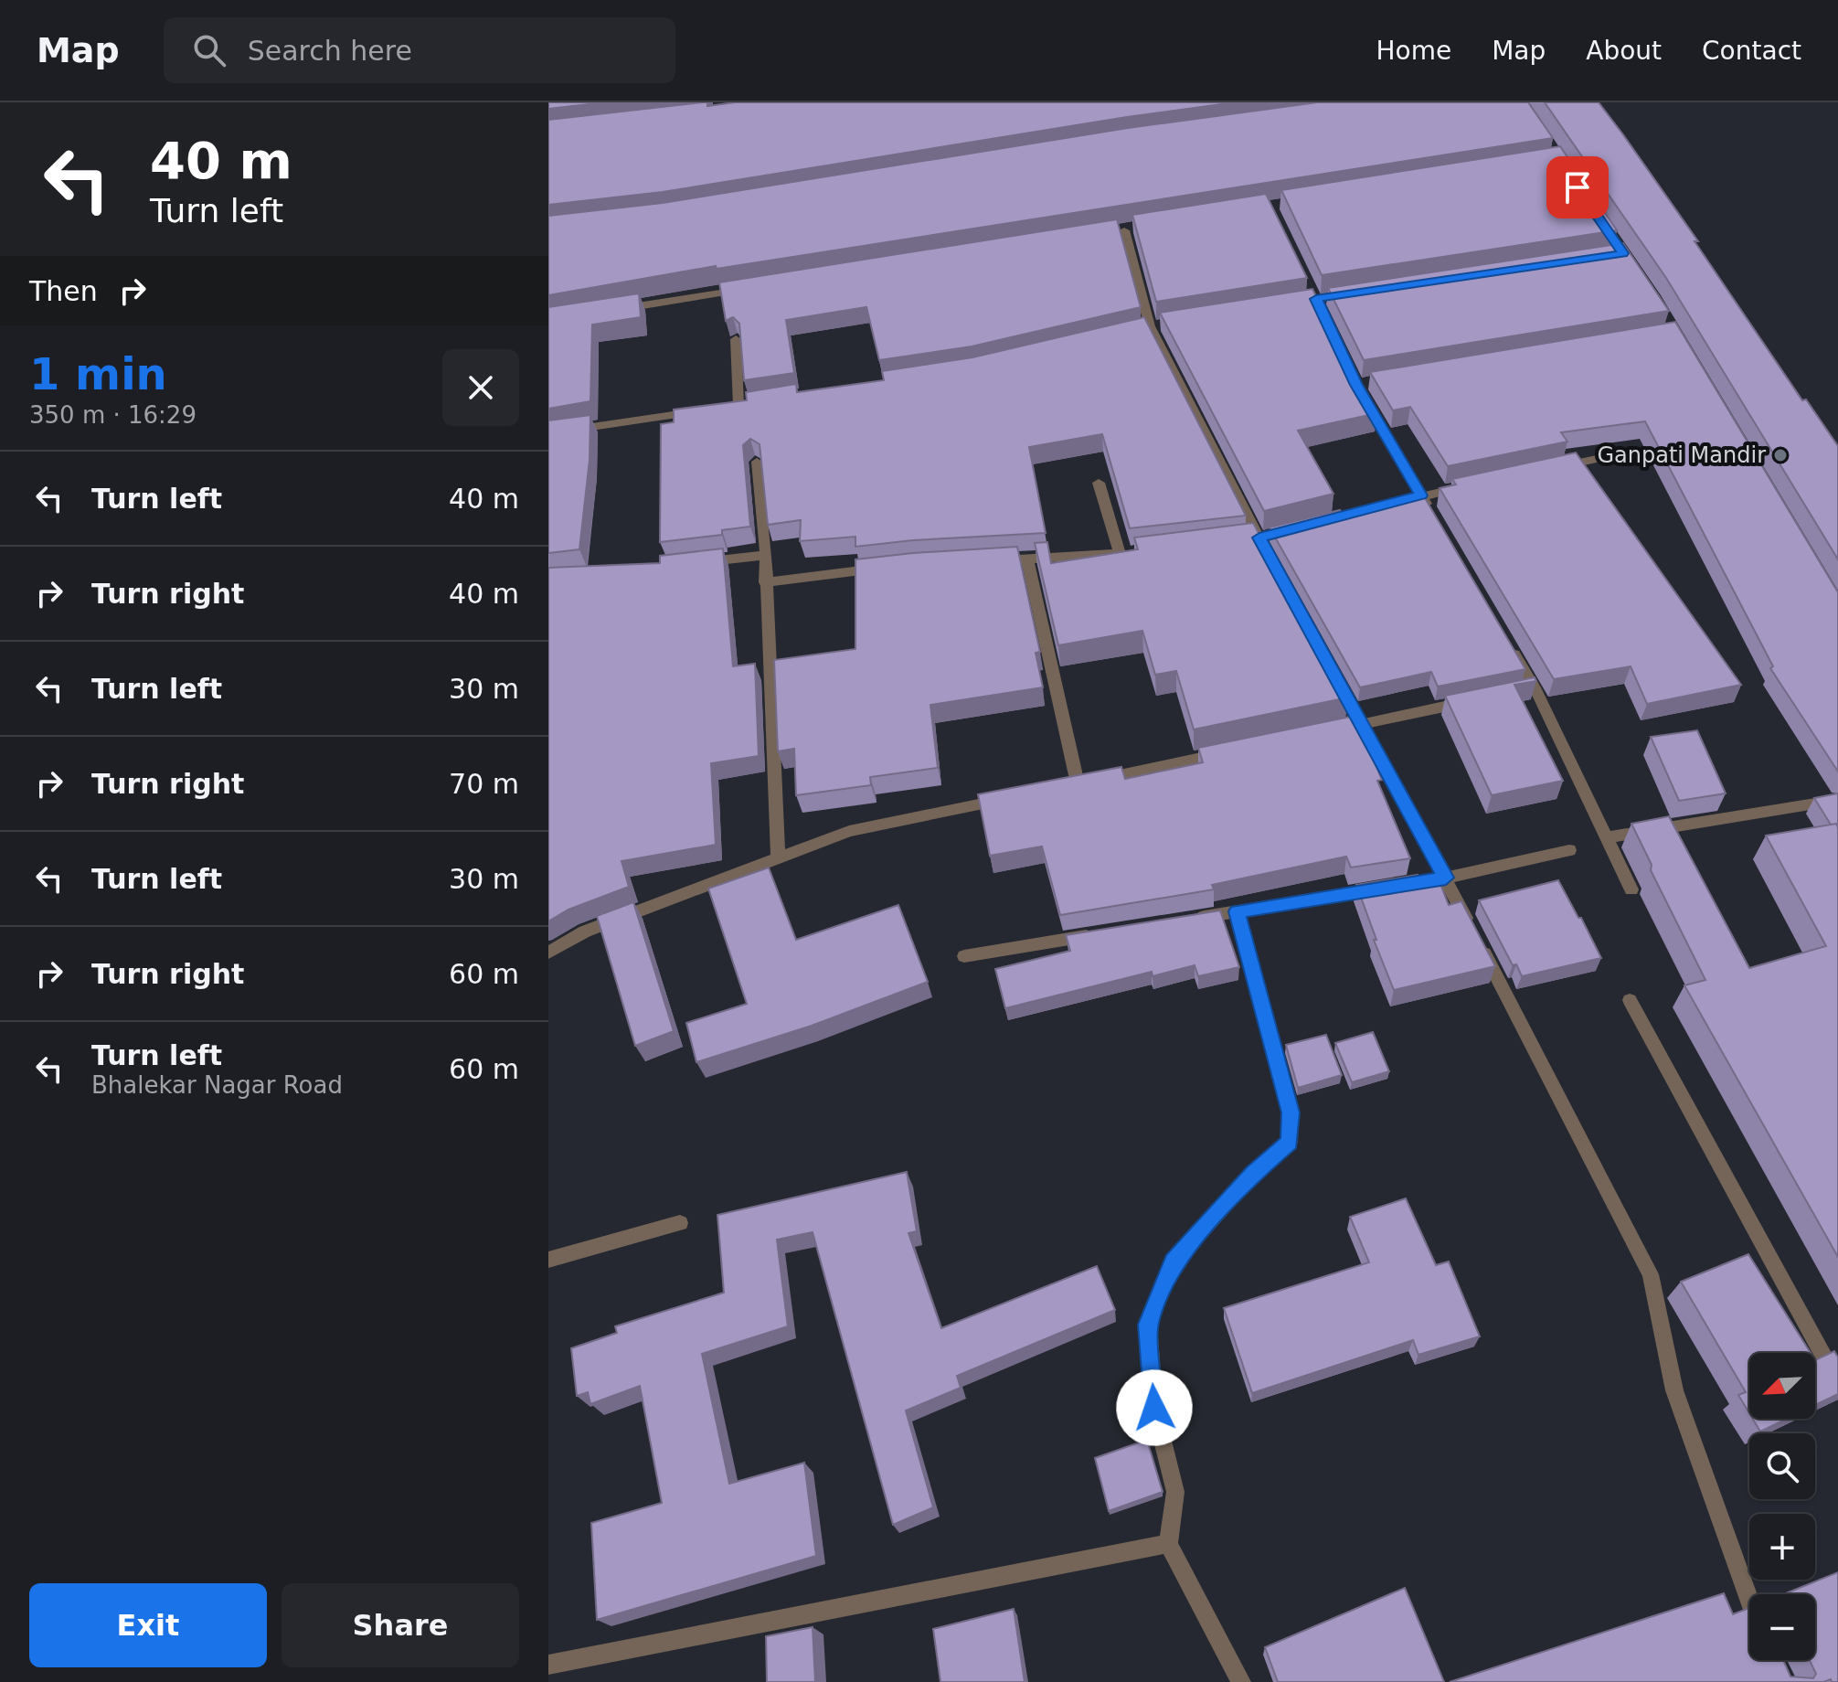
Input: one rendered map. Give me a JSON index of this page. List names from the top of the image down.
{
  "places": ["Ganpati Mandir"],
  "north": "bottom left",
  "page": {
    "header": "Map",
    "search": "Search here",
    "nav": [
      "Home",
      "Map",
      "About",
      "Contact"
    ],
    "turn": ["40 m", "Turn left"],
    "then": "Then",
    "heading": ["1 min", "350 m · 16:29"],
    "list": [
      {
        "name": "Turn left",
        "value": "40 m"
      },
      {
        "name": "Turn right",
        "value": "40 m"
      },
      {
        "name": "Turn left",
        "value": "30 m"
      },
      {
        "name": "Turn right",
        "value": "70 m"
      },
      {
        "name": "Turn left",
        "value": "30 m"
      },
      {
        "name": "Turn right",
        "value": "60 m"
      },
      {
        "name": "Turn left",
        "note": "Bhalekar Nagar Road",
        "value": "60 m"
      }
    ],
    "map_buttons": ["+", "−"],
    "buttons": ["Exit", "Share"]
  }
}
